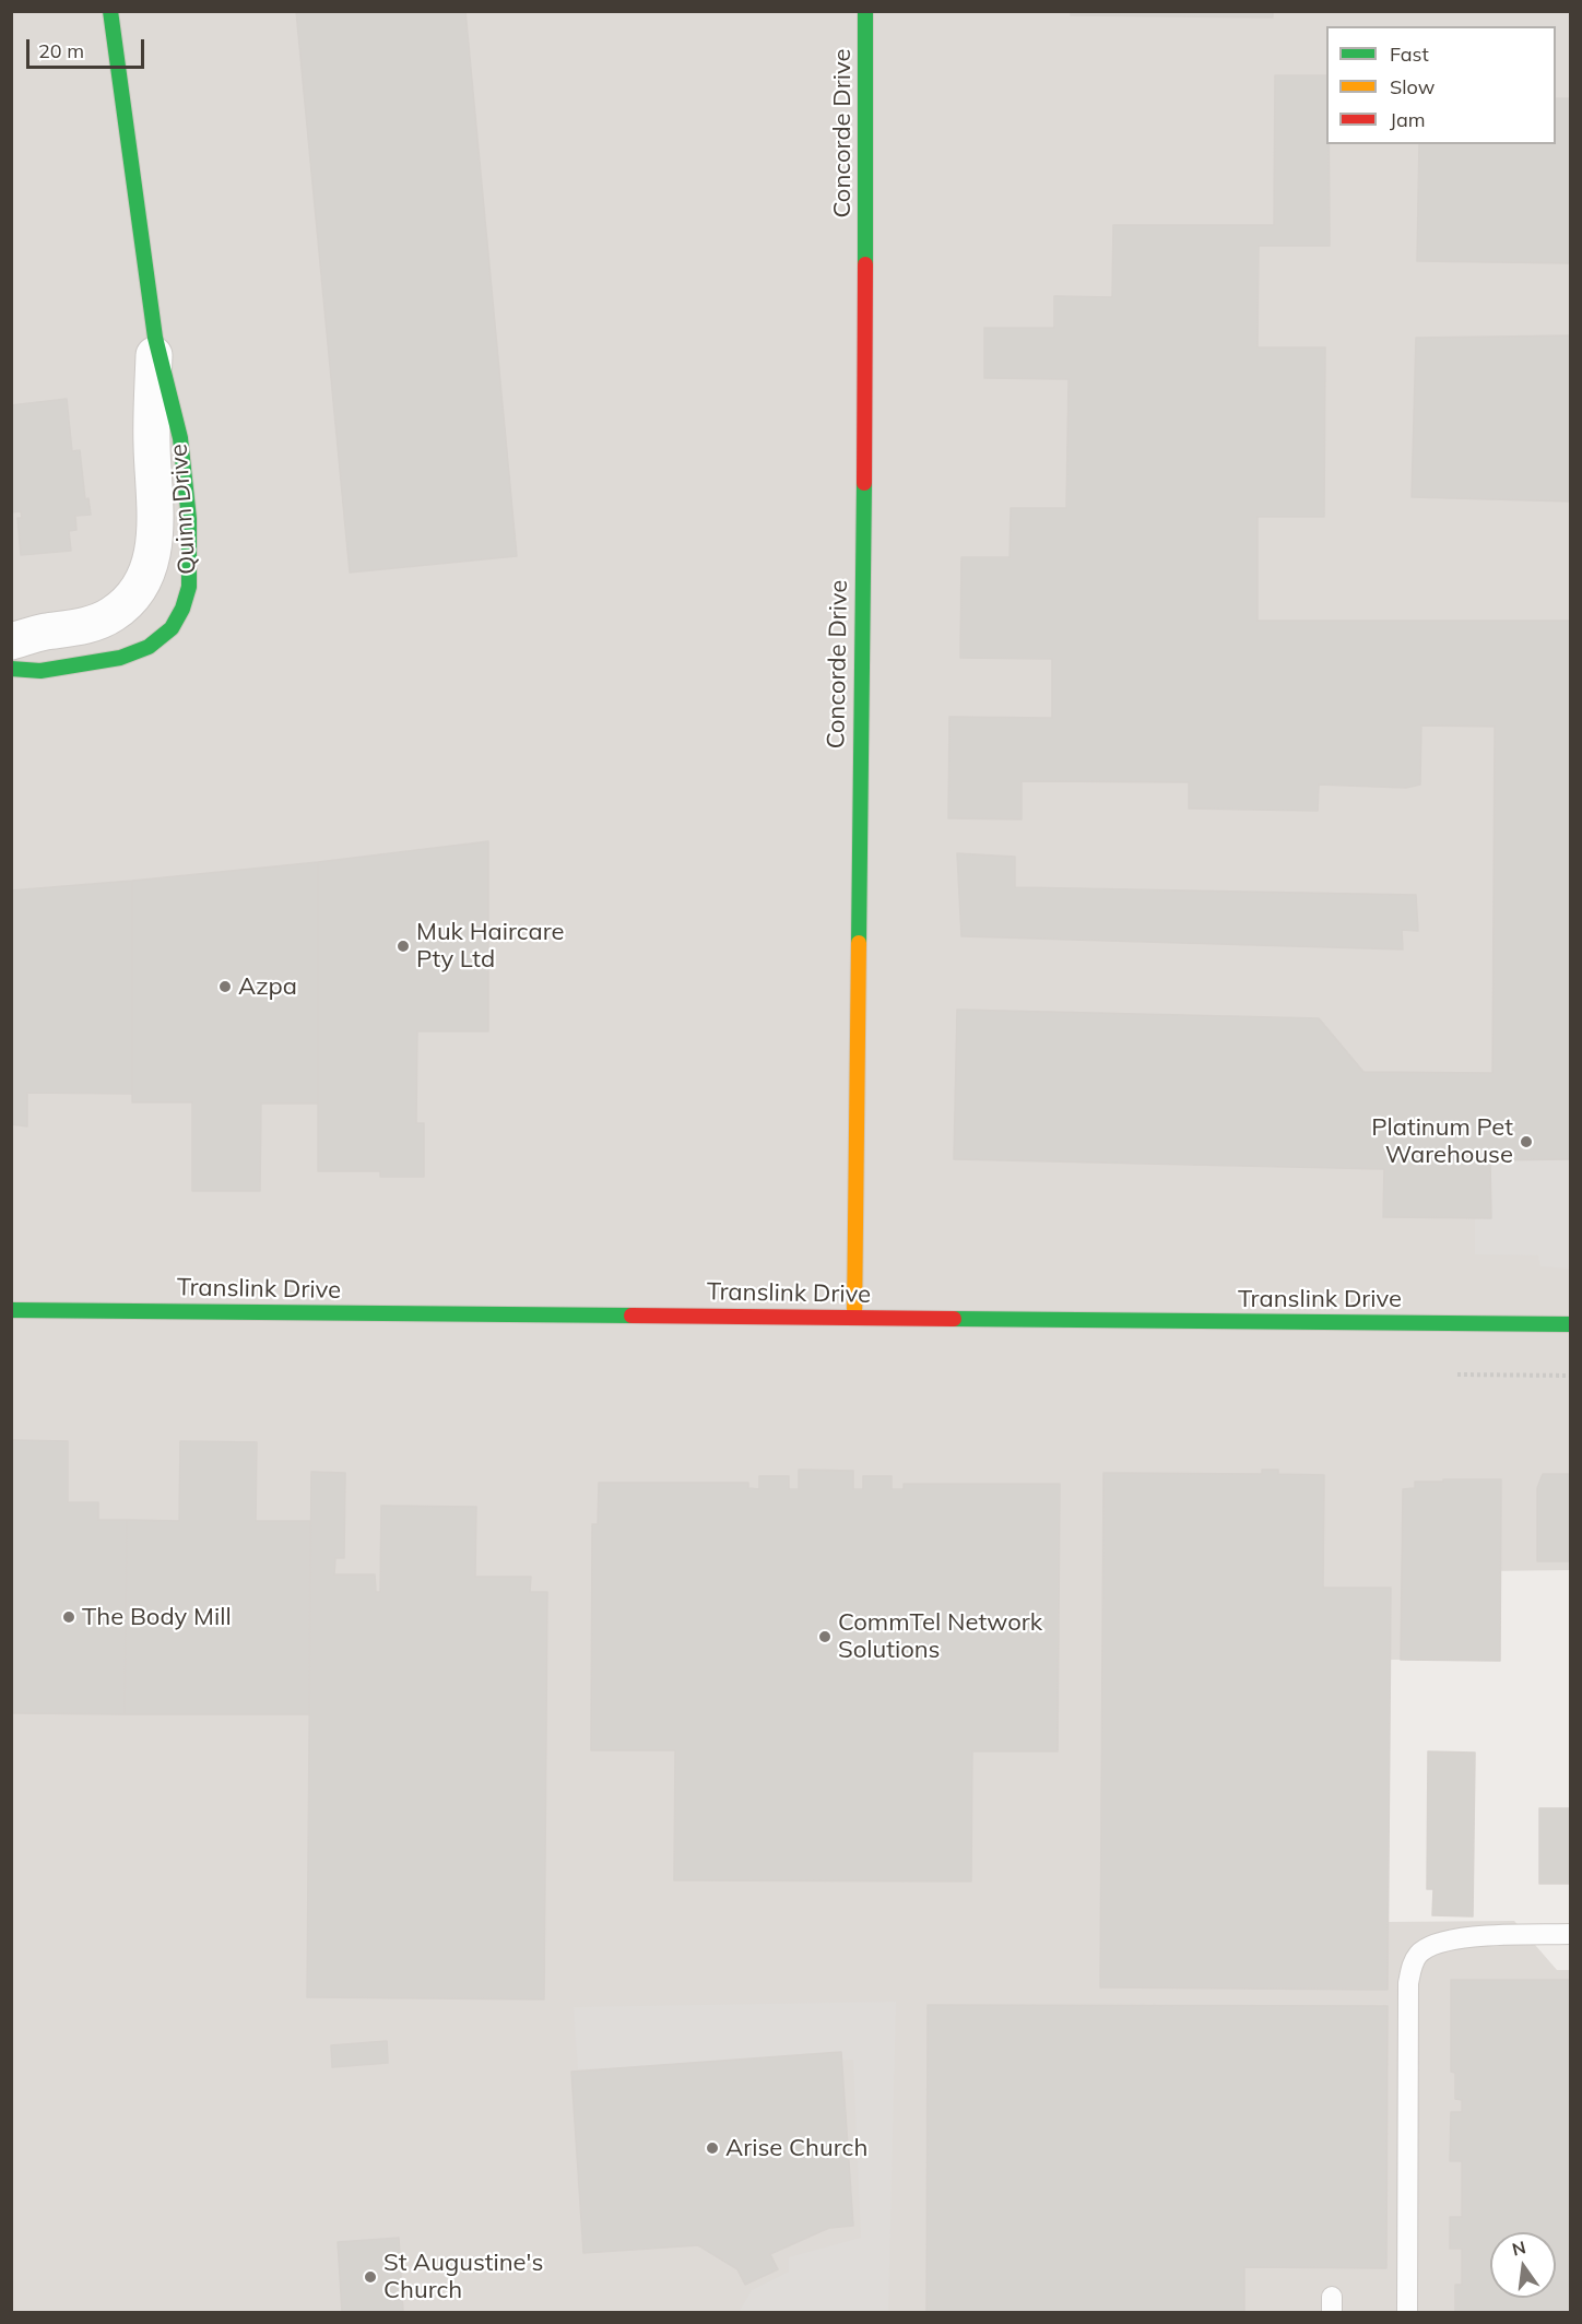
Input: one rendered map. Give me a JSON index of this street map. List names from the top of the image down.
{
  "streets": {
    "street": ["Concorde Drive", "Quinn Drive", "Translink Drive"]
  },
  "crossings": [
    ["Concorde Drive", "Translink Drive"]
  ],
  "places": [
    "Muk Haircare Pty Ltd",
    "Azpa",
    "Platinum Pet Warehouse",
    "The Body Mill",
    "CommTel Network Solutions",
    "Arise Church",
    "St Augustine's Church"
  ],
  "legend": ["Fast", "Slow", "Jam"],
  "scale_bar": "20 m",
  "north": "top"
}
